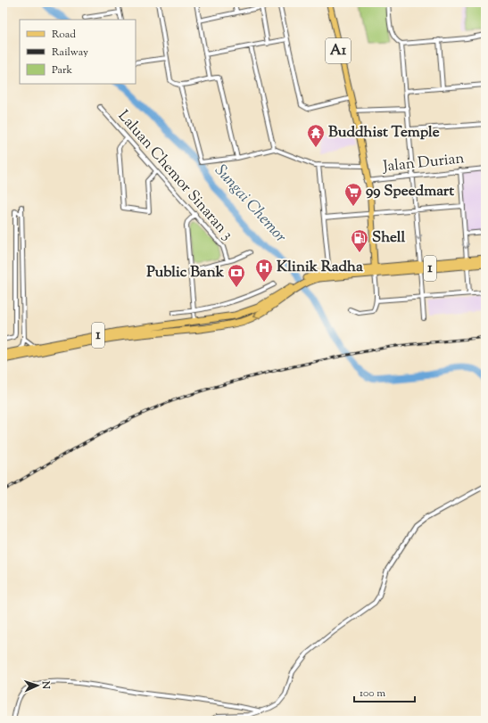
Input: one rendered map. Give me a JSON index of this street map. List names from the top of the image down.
{
  "streets": {
    "highway": ["1"],
    "main road": ["A1"],
    "street": ["Jalan Durian", "Laluan Chemor Sinaran 3"]
  },
  "crossings": [
    ["A1", "Jalan Durian"],
    ["A1", "1"]
  ],
  "water": ["Sungai Chemor"],
  "places": {
    "temple": ["Buddhist Temple"],
    "supermarket": ["99 Speedmart"],
    "fuel station": ["Shell"],
    "hospital": ["Klinik Radha"],
    "bank": ["Public Bank"]
  },
  "legend": ["Road", "Railway", "Park"],
  "scale_bar": "100 m",
  "north": "right"
}
